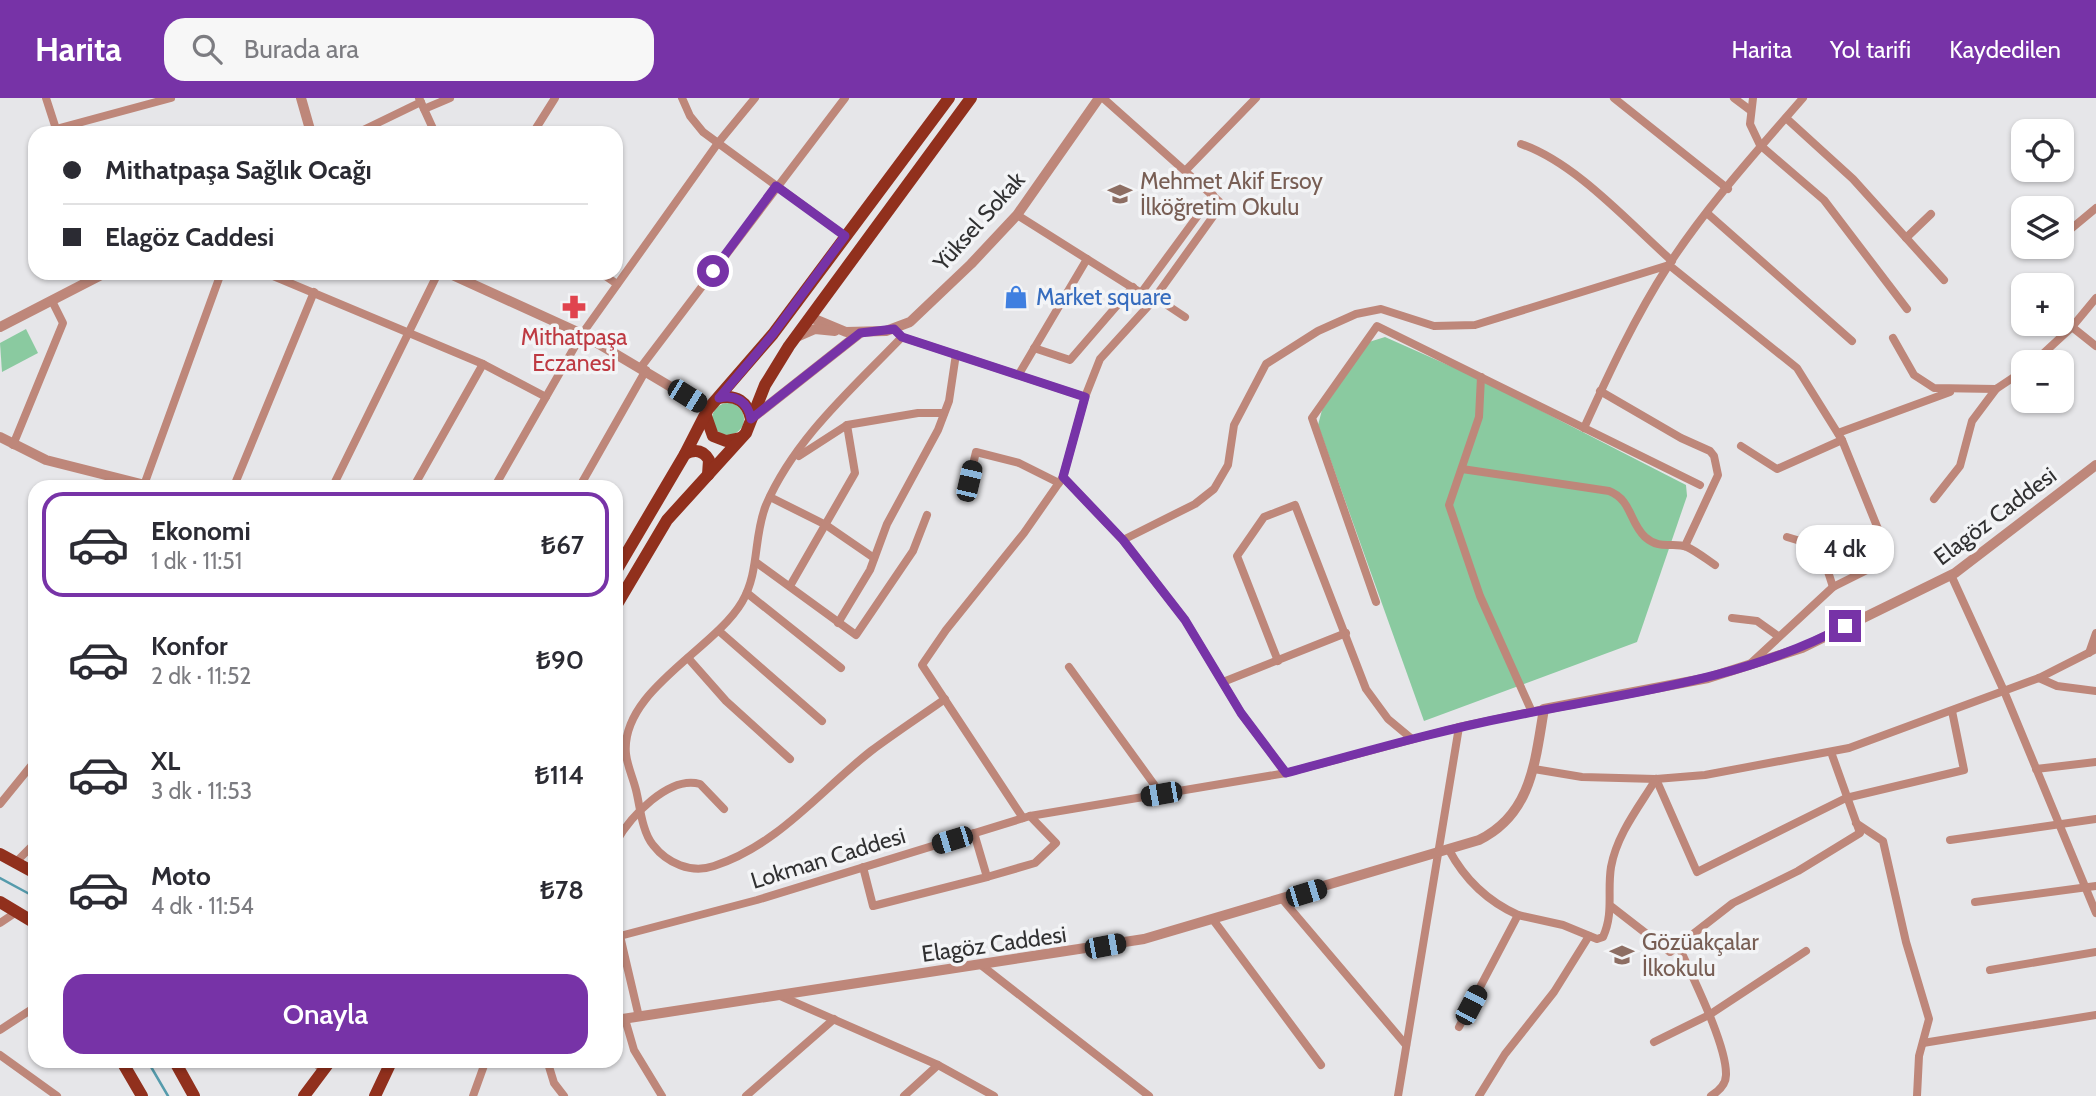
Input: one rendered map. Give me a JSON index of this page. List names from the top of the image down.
{
  "streets": {
    "street": ["Yüksel Sokak", "Elagöz Caddesi", "Lokman Caddesi"]
  },
  "crossings": [
    ["Elagöz Caddesi", "Lokman Caddesi"]
  ],
  "places": {
    "school or university": ["Mehmet Akif Ersoy İlköğretim Okulu", "Gözüakçalar İlkokulu"],
    "shop": ["Market square"],
    "pharmacy": ["Mithatpaşa Eczanesi"]
  },
  "page": {
    "header": "Harita",
    "search": "Burada ara",
    "nav": ["Harita", "Yol tarifi", "Kaydedilen"],
    "map_buttons": ["+", "−"],
    "banner": ["Mithatpaşa Sağlık Ocağı", "Elagöz Caddesi"],
    "list": [
      {
        "name": "Ekonomi",
        "note": "1 dk · 11:51",
        "value": "₺67"
      },
      {
        "name": "Konfor",
        "note": "2 dk · 11:52",
        "value": "₺90"
      },
      {
        "name": "XL",
        "note": "3 dk · 11:53",
        "value": "₺114"
      },
      {
        "name": "Moto",
        "note": "4 dk · 11:54",
        "value": "₺78"
      }
    ],
    "bubble": "4 dk",
    "buttons": "Onayla"
  }
}
